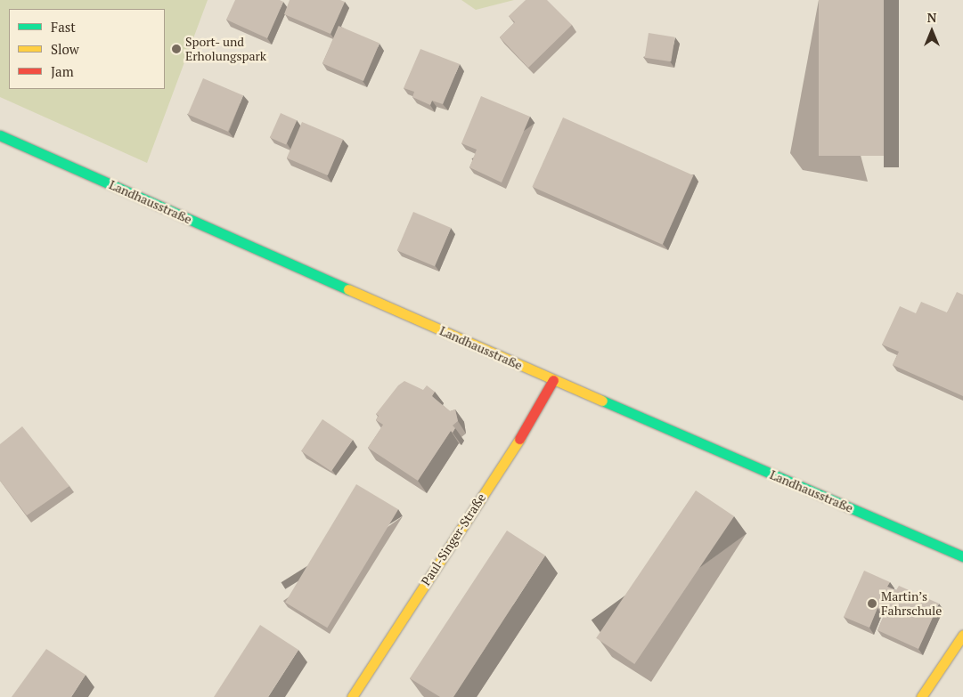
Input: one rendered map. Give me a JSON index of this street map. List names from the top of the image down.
{
  "streets": {
    "street": ["Landhausstraße", "Paul-Singer-Straße"]
  },
  "crossings": [
    ["Landhausstraße", "Paul-Singer-Straße"]
  ],
  "places": ["Sport- und Erholungspark", "Martin’s Fahrschule"],
  "legend": ["Fast", "Slow", "Jam"],
  "north": "top"
}
